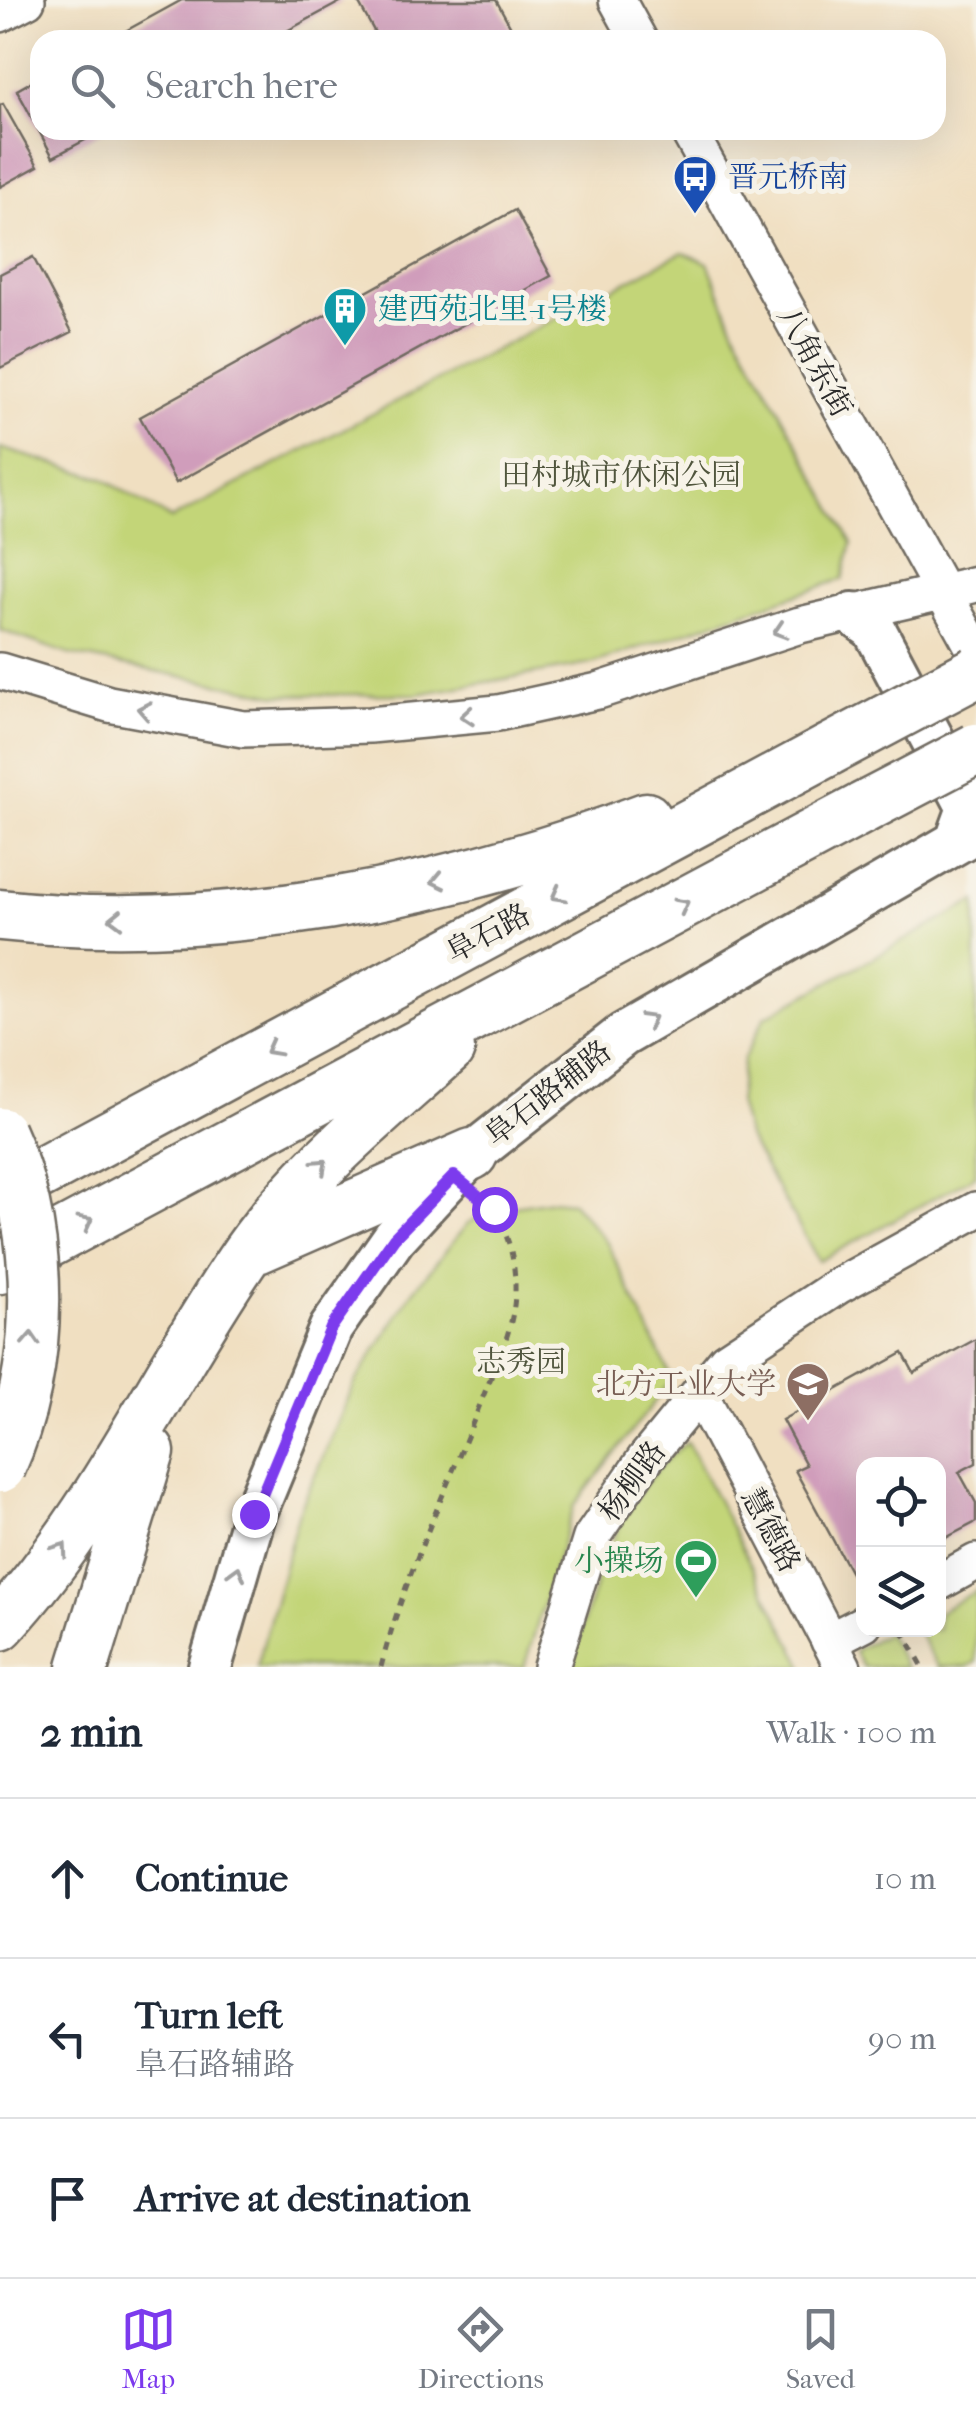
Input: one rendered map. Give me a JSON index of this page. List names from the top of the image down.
{
  "streets": {
    "highway": ["阜石路"],
    "main road": ["阜石路辅路"],
    "street": ["八角东街", "杨柳路", "慧德路"]
  },
  "crossings": [
    ["杨柳路", "慧德路"]
  ],
  "one_way": ["阜石路辅路"],
  "parks": ["田村城市休闲公园", "志秀园"],
  "places": {
    "bus stop": ["晋元桥南"],
    "building": ["建西苑北里-1号楼"],
    "school or university": ["北方工业大学"],
    "sports": ["小操场"]
  },
  "page": {
    "search": "Search here",
    "heading": ["2 min", "Walk · 100 m"],
    "list": [
      ["Continue", "10 m"],
      ["Turn left", "阜石路辅路", "90 m"],
      "Arrive at destination"
    ],
    "nav": ["Map", "Directions", "Saved"]
  }
}
